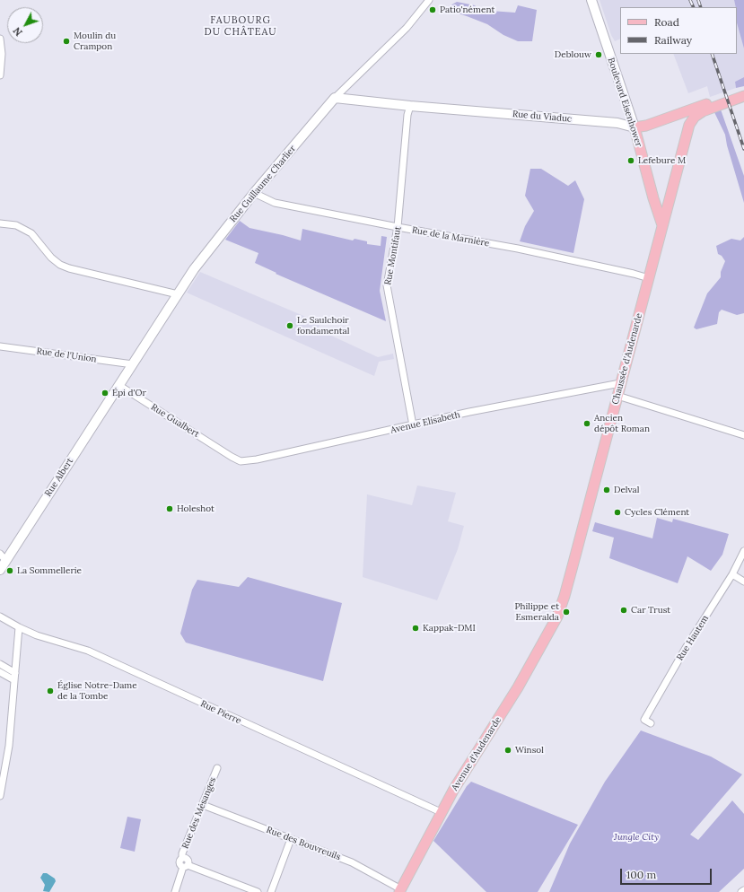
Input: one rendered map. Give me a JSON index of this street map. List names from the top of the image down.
{
  "streets": {
    "main road": [
      "Boulevard Eisenhower",
      "Rue du Viaduc",
      "Chaussée d'Audenarde",
      "Avenue d'Audenarde"
    ],
    "street": [
      "Rue Guillaume Charlier",
      "Rue de la Marnière",
      "Rue Montifaut",
      "Rue de l'Union",
      "Rue Gualbert",
      "Avenue Elisabeth",
      "Rue Albert",
      "Rue Hautem",
      "Rue Pierre",
      "Rue des Mésanges",
      "Rue des Bouvreuils"
    ]
  },
  "crossings": [
    ["Boulevard Eisenhower", "Rue du Viaduc"],
    ["Rue du Viaduc", "Rue Guillaume Charlier"],
    ["Rue du Viaduc", "Rue Montifaut"],
    ["Rue Guillaume Charlier", "Rue de la Marnière"],
    ["Rue Guillaume Charlier", "Rue de l'Union"],
    ["Rue Guillaume Charlier", "Rue Gualbert"],
    ["Rue Guillaume Charlier", "Rue Albert"],
    ["Rue de la Marnière", "Rue Montifaut"],
    ["Rue de la Marnière", "Chaussée d'Audenarde"],
    ["Rue Montifaut", "Avenue Elisabeth"],
    ["Chaussée d'Audenarde", "Avenue Elisabeth"],
    ["Chaussée d'Audenarde", "Avenue d'Audenarde"],
    ["Rue Gualbert", "Avenue Elisabeth"],
    ["Rue Gualbert", "Rue Albert"],
    ["Rue Pierre", "Avenue d'Audenarde"],
    ["Avenue d'Audenarde", "Rue des Bouvreuils"],
    ["Rue des Mésanges", "Rue des Bouvreuils"]
  ],
  "districts": ["FAUBOURG DU CHÂTEAU"],
  "parks": ["Jungle City"],
  "places": [
    "Patio'nément",
    "Moulin du Crampon",
    "Deblouw",
    "Lefebure M",
    "Le Saulchoir fondamental",
    "Épi d'Or",
    "Ancien dépôt Roman",
    "Delval",
    "Holeshot",
    "Cycles Clément",
    "La Sommellerie",
    "Car Trust",
    "Philippe et Esmeralda",
    "Kappak-DMI",
    "Église Notre-Dame de la Tombe",
    "Winsol"
  ],
  "legend": ["Road", "Railway"],
  "scale_bar": "100 m",
  "north": "bottom left"
}
